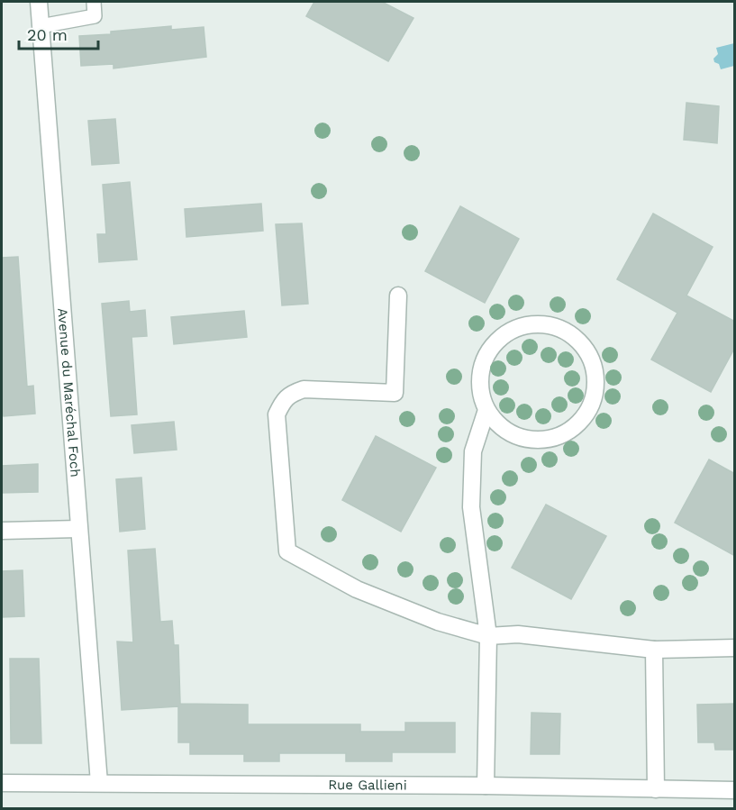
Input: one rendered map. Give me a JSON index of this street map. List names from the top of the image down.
{
  "streets": {
    "street": ["Avenue du Maréchal Foch", "Rue Gallieni"]
  },
  "crossings": [
    ["Avenue du Maréchal Foch", "Rue Gallieni"]
  ],
  "scale_bar": "20 m"
}
